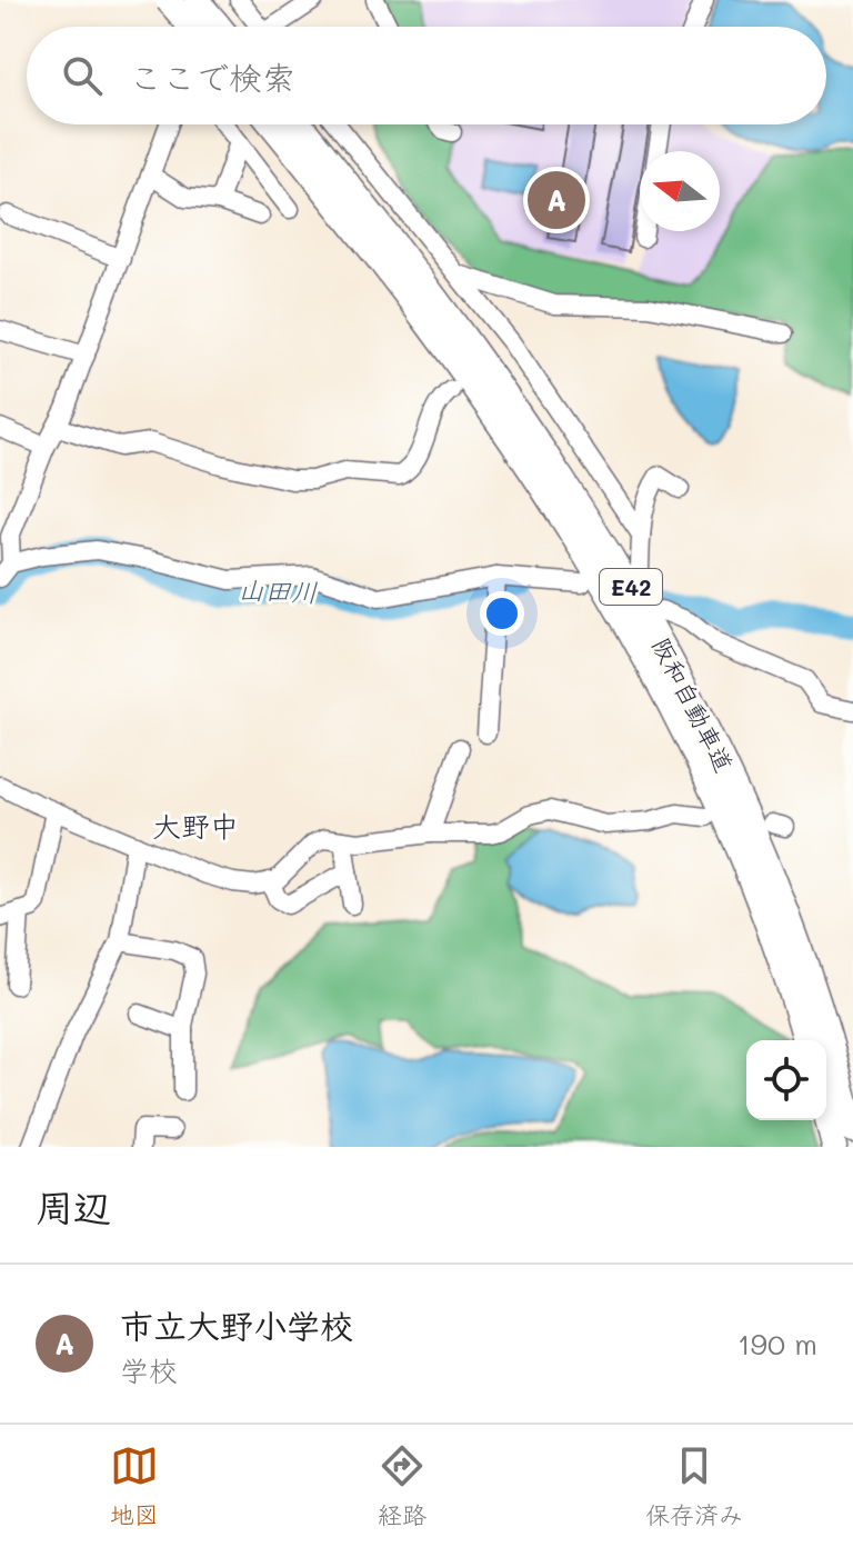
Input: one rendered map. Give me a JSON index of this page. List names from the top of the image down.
{
  "streets": {
    "highway": ["E42", "阪和自動車道"]
  },
  "districts": ["大野中"],
  "water": ["山田川"],
  "north": "left",
  "page": {
    "search": "ここで検索",
    "pins": "A",
    "heading": "周辺",
    "list": [
      {
        "mark": "A",
        "name": "市立大野小学校",
        "note": "学校",
        "value": "190 m"
      }
    ],
    "nav": ["地図", "経路", "保存済み"]
  }
}
